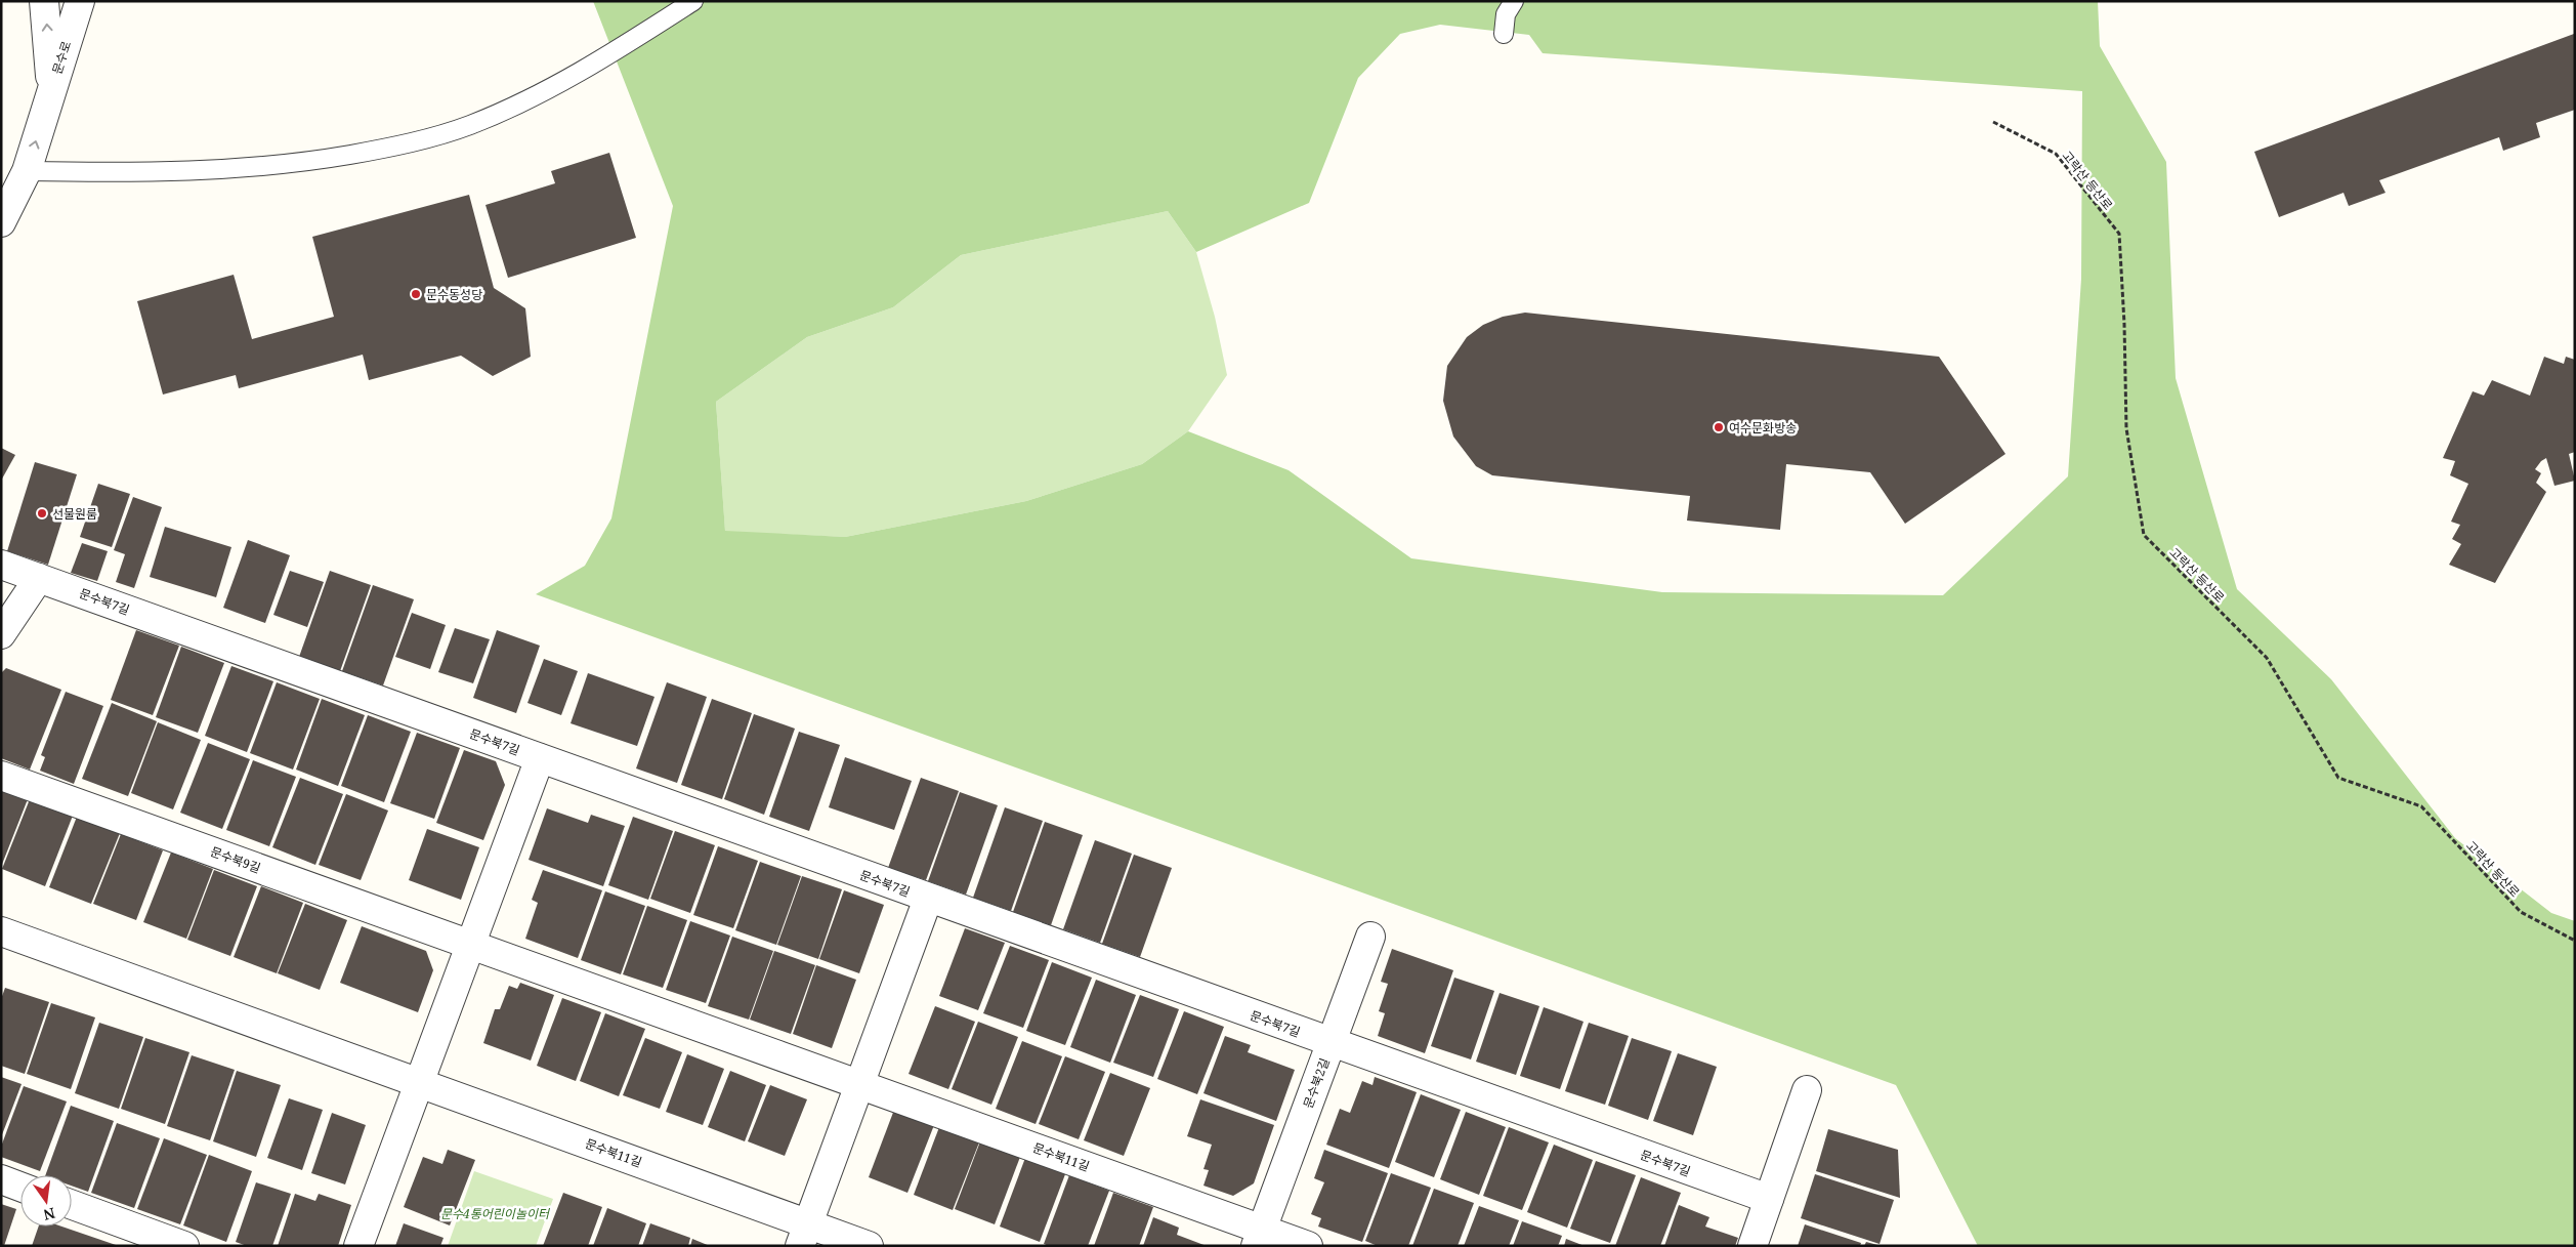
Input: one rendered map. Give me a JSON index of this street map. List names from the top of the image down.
{
  "streets": {
    "street": [
      "문수로",
      "문수북7길",
      "문수북9길",
      "문수북2길",
      "문수북11길"
    ],
    "path": ["고락산 등산로"]
  },
  "crossings": [
    ["문수북7길", "문수북2길"],
    ["문수북9길", "문수북11길"],
    ["문수북2길", "문수북11길"]
  ],
  "parks": ["문수4통어린이놀이터"],
  "places": ["문수동성당", "여수문화방송", "선물원룸"],
  "north": "bottom"
}
